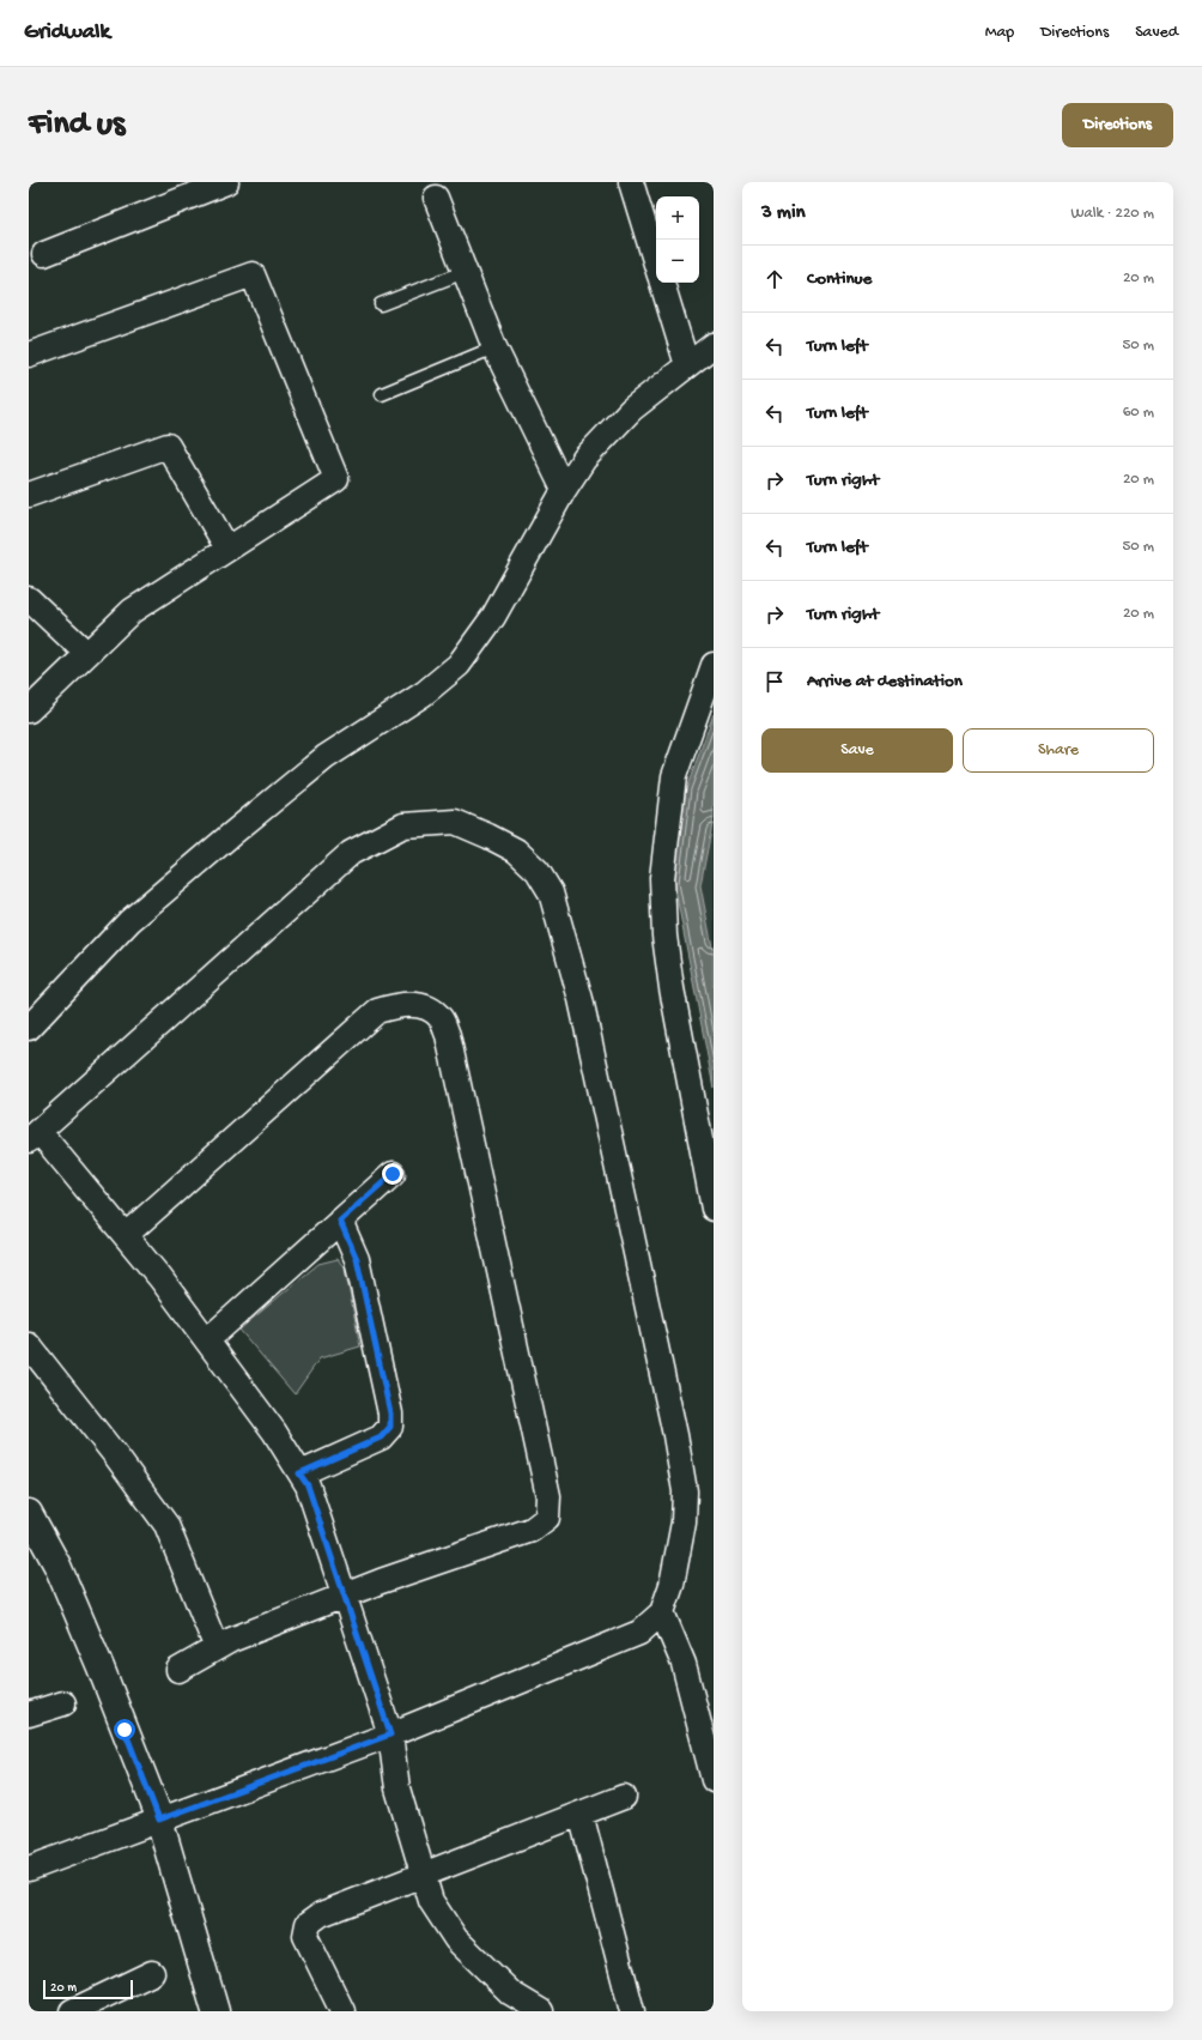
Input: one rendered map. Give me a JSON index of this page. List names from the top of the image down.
{
  "scale_bar": "20 m",
  "page": {
    "header": "Gridwalk",
    "nav": ["Map", "Directions", "Saved"],
    "buttons": [
      "Directions",
      ["Save", "Share"]
    ],
    "title": "Find us",
    "heading": ["3 min", "Walk · 220 m"],
    "map_buttons": ["+", "−"],
    "list": [
      ["Continue", "20 m"],
      ["Turn left", "50 m"],
      ["Turn left", "60 m"],
      ["Turn right", "20 m"],
      ["Turn left", "50 m"],
      ["Turn right", "20 m"],
      "Arrive at destination"
    ],
    "scale": "20 m"
  }
}
